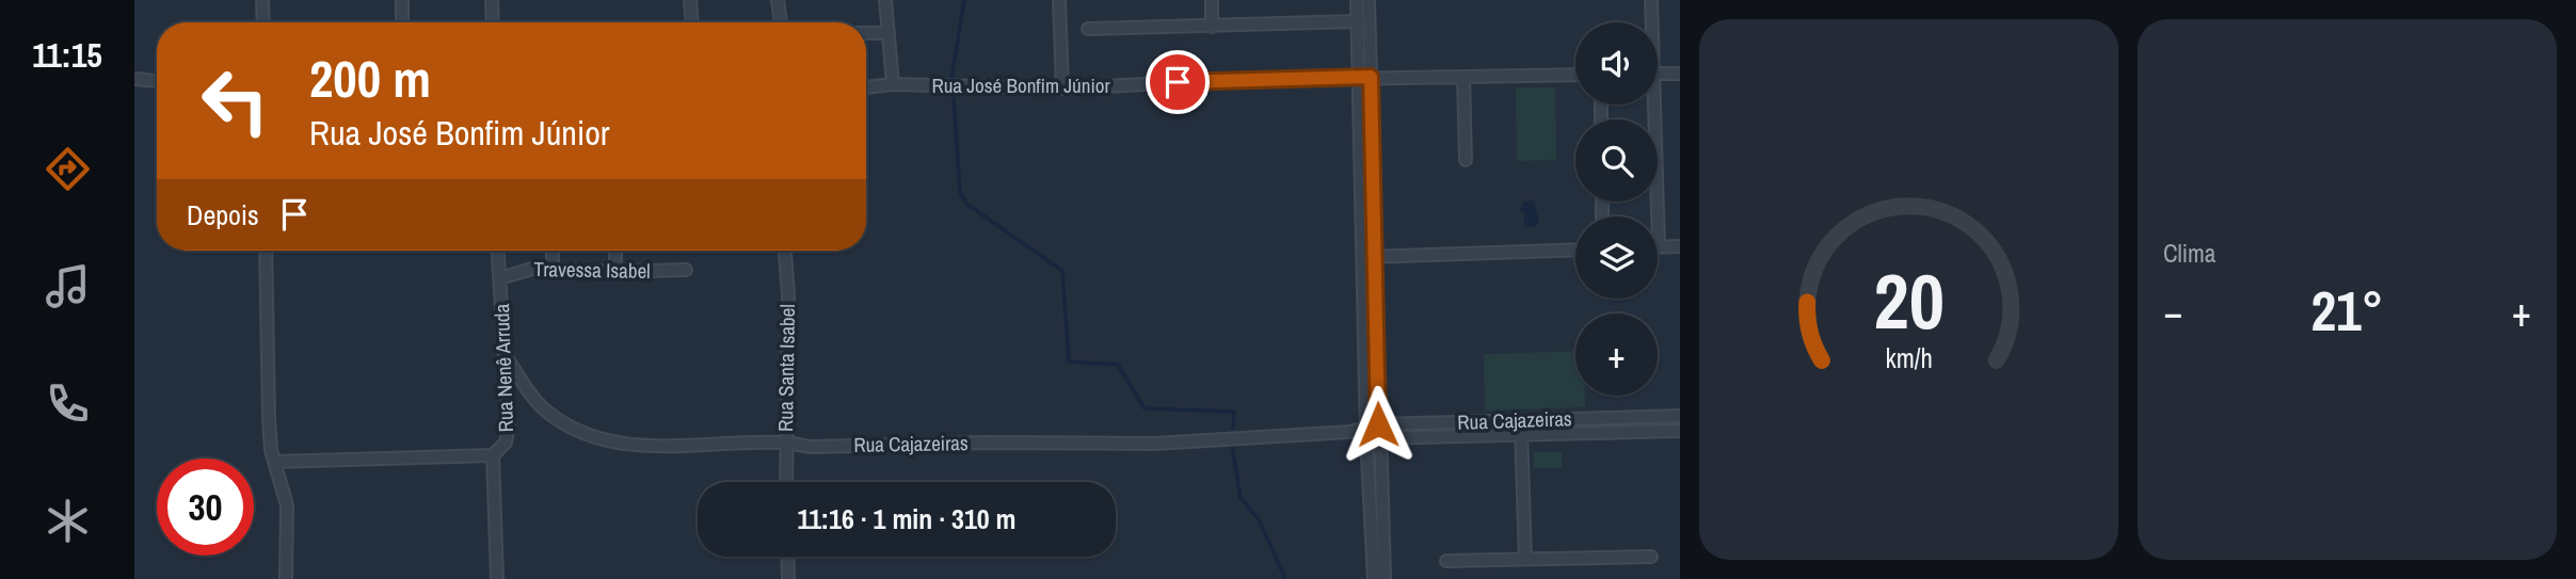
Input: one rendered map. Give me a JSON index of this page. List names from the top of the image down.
{
  "streets": {
    "street": [
      "Rua José Bonfim Júnior",
      "Travessa Isabel",
      "Rua Nenê Arruda",
      "Rua Santa Isabel",
      "Rua Cajazeiras"
    ]
  },
  "crossings": [
    ["Travessa Isabel", "Rua Nenê Arruda"],
    ["Rua Nenê Arruda", "Rua Cajazeiras"],
    ["Rua Santa Isabel", "Rua Cajazeiras"]
  ],
  "page": {
    "tabs": "11:15",
    "tile": "Clima",
    "map_buttons": "+",
    "turn": ["200 m", "Rua José Bonfim Júnior"],
    "then": "Depois",
    "heat": ["−", "21°", "+"],
    "limit": "30",
    "trip": "11:16 · 1 min · 310 m",
    "gauge": ["20", "km/h"]
  }
}
